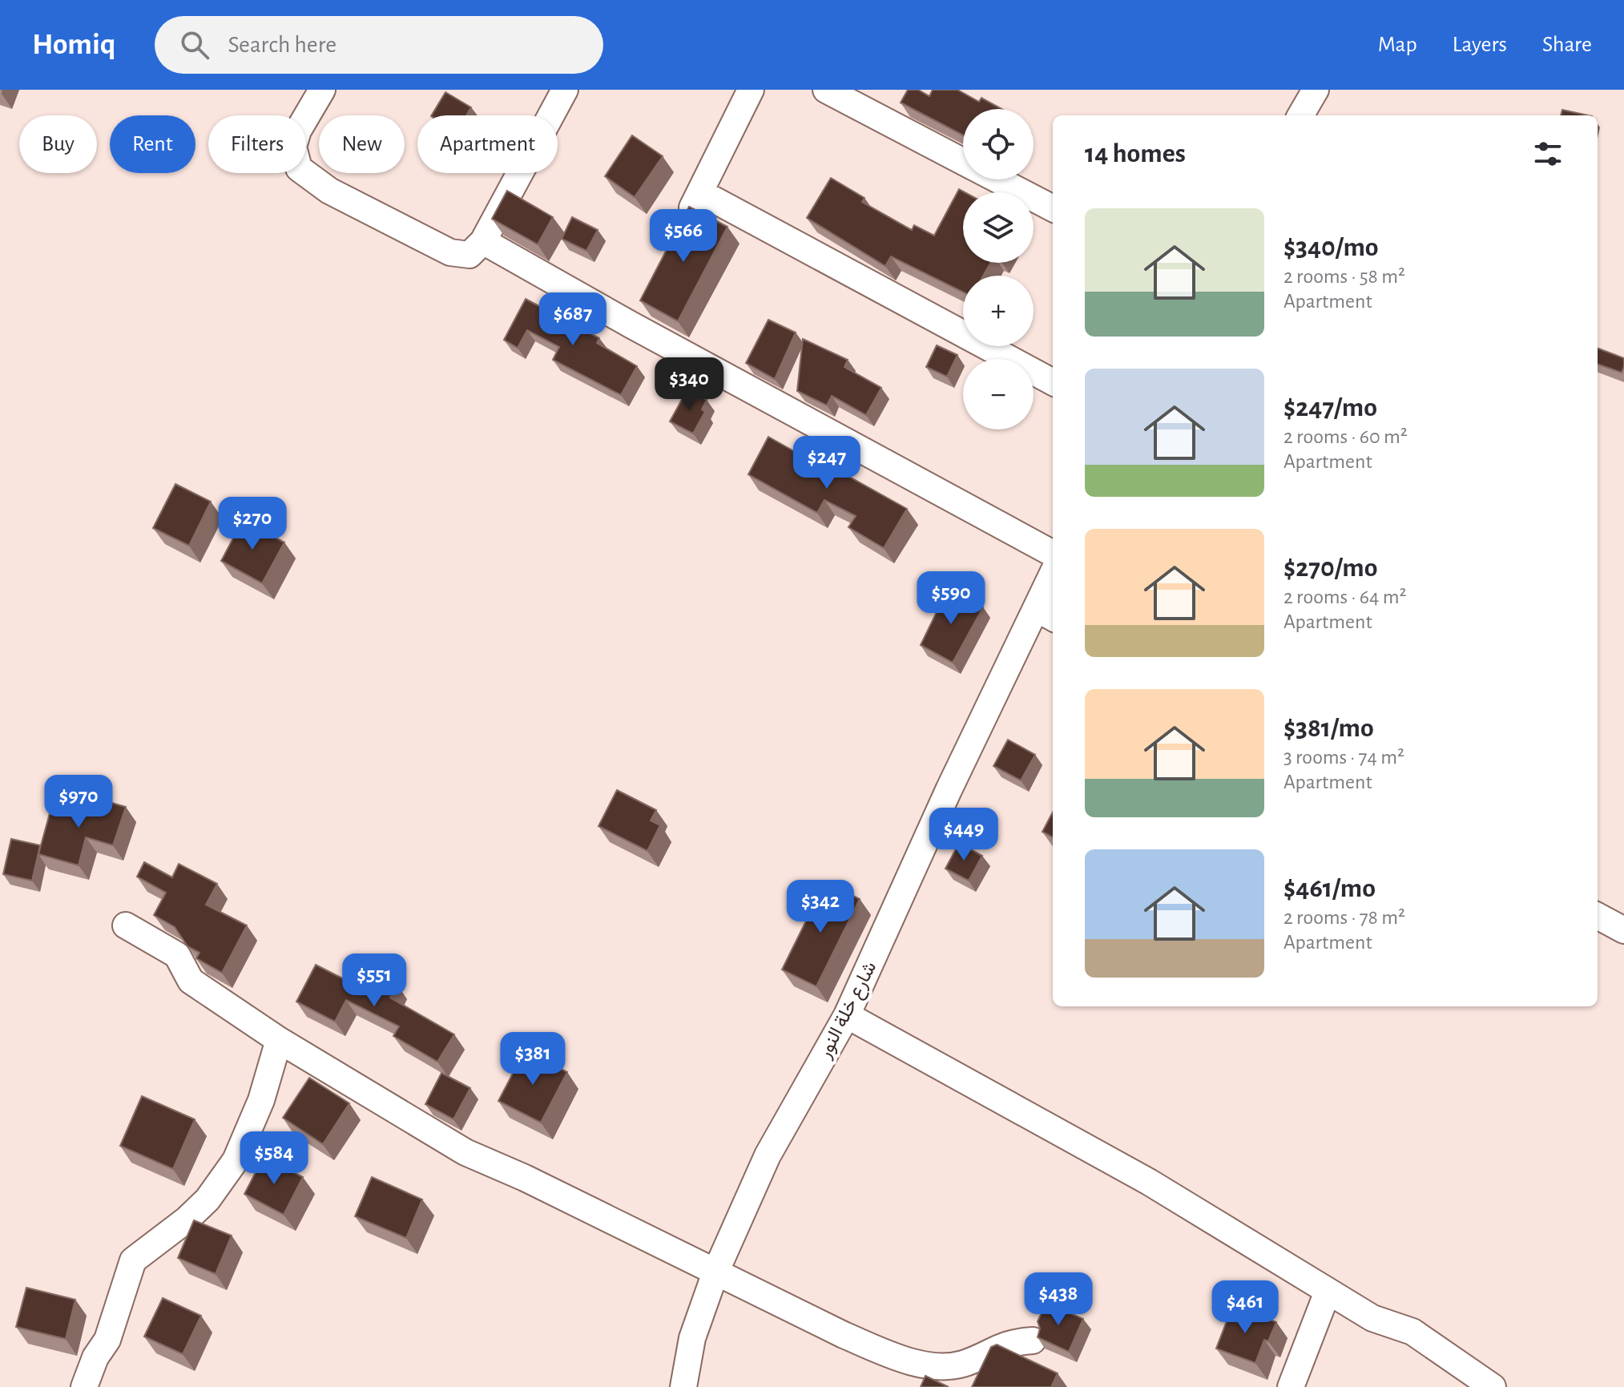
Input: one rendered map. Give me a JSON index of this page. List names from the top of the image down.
{
  "streets": {
    "street": ["شارع خلة النور"]
  },
  "page": {
    "header": "Homiq",
    "search": "Search here",
    "nav": ["Map", "Layers", "Share"],
    "map_buttons": ["+", "−"],
    "chip": [
      "Buy",
      "Rent",
      "Filters",
      "New",
      "Apartment"
    ],
    "heading": "14 homes",
    "list": [
      {
        "name": "$340/mo",
        "note": "2 rooms · 58 m² · Apartment"
      },
      {
        "name": "$247/mo",
        "note": "2 rooms · 60 m² · Apartment"
      },
      {
        "name": "$270/mo",
        "note": "2 rooms · 64 m² · Apartment"
      },
      {
        "name": "$381/mo",
        "note": "3 rooms · 74 m² · Apartment"
      },
      {
        "name": "$461/mo",
        "note": "2 rooms · 78 m² · Apartment"
      }
    ],
    "price": [
      "$566",
      "$687",
      "$340",
      "$247",
      "$270",
      "$590",
      "$970",
      "$449",
      "$342",
      "$551",
      "$381",
      "$584",
      "$438",
      "$461"
    ]
  }
}
